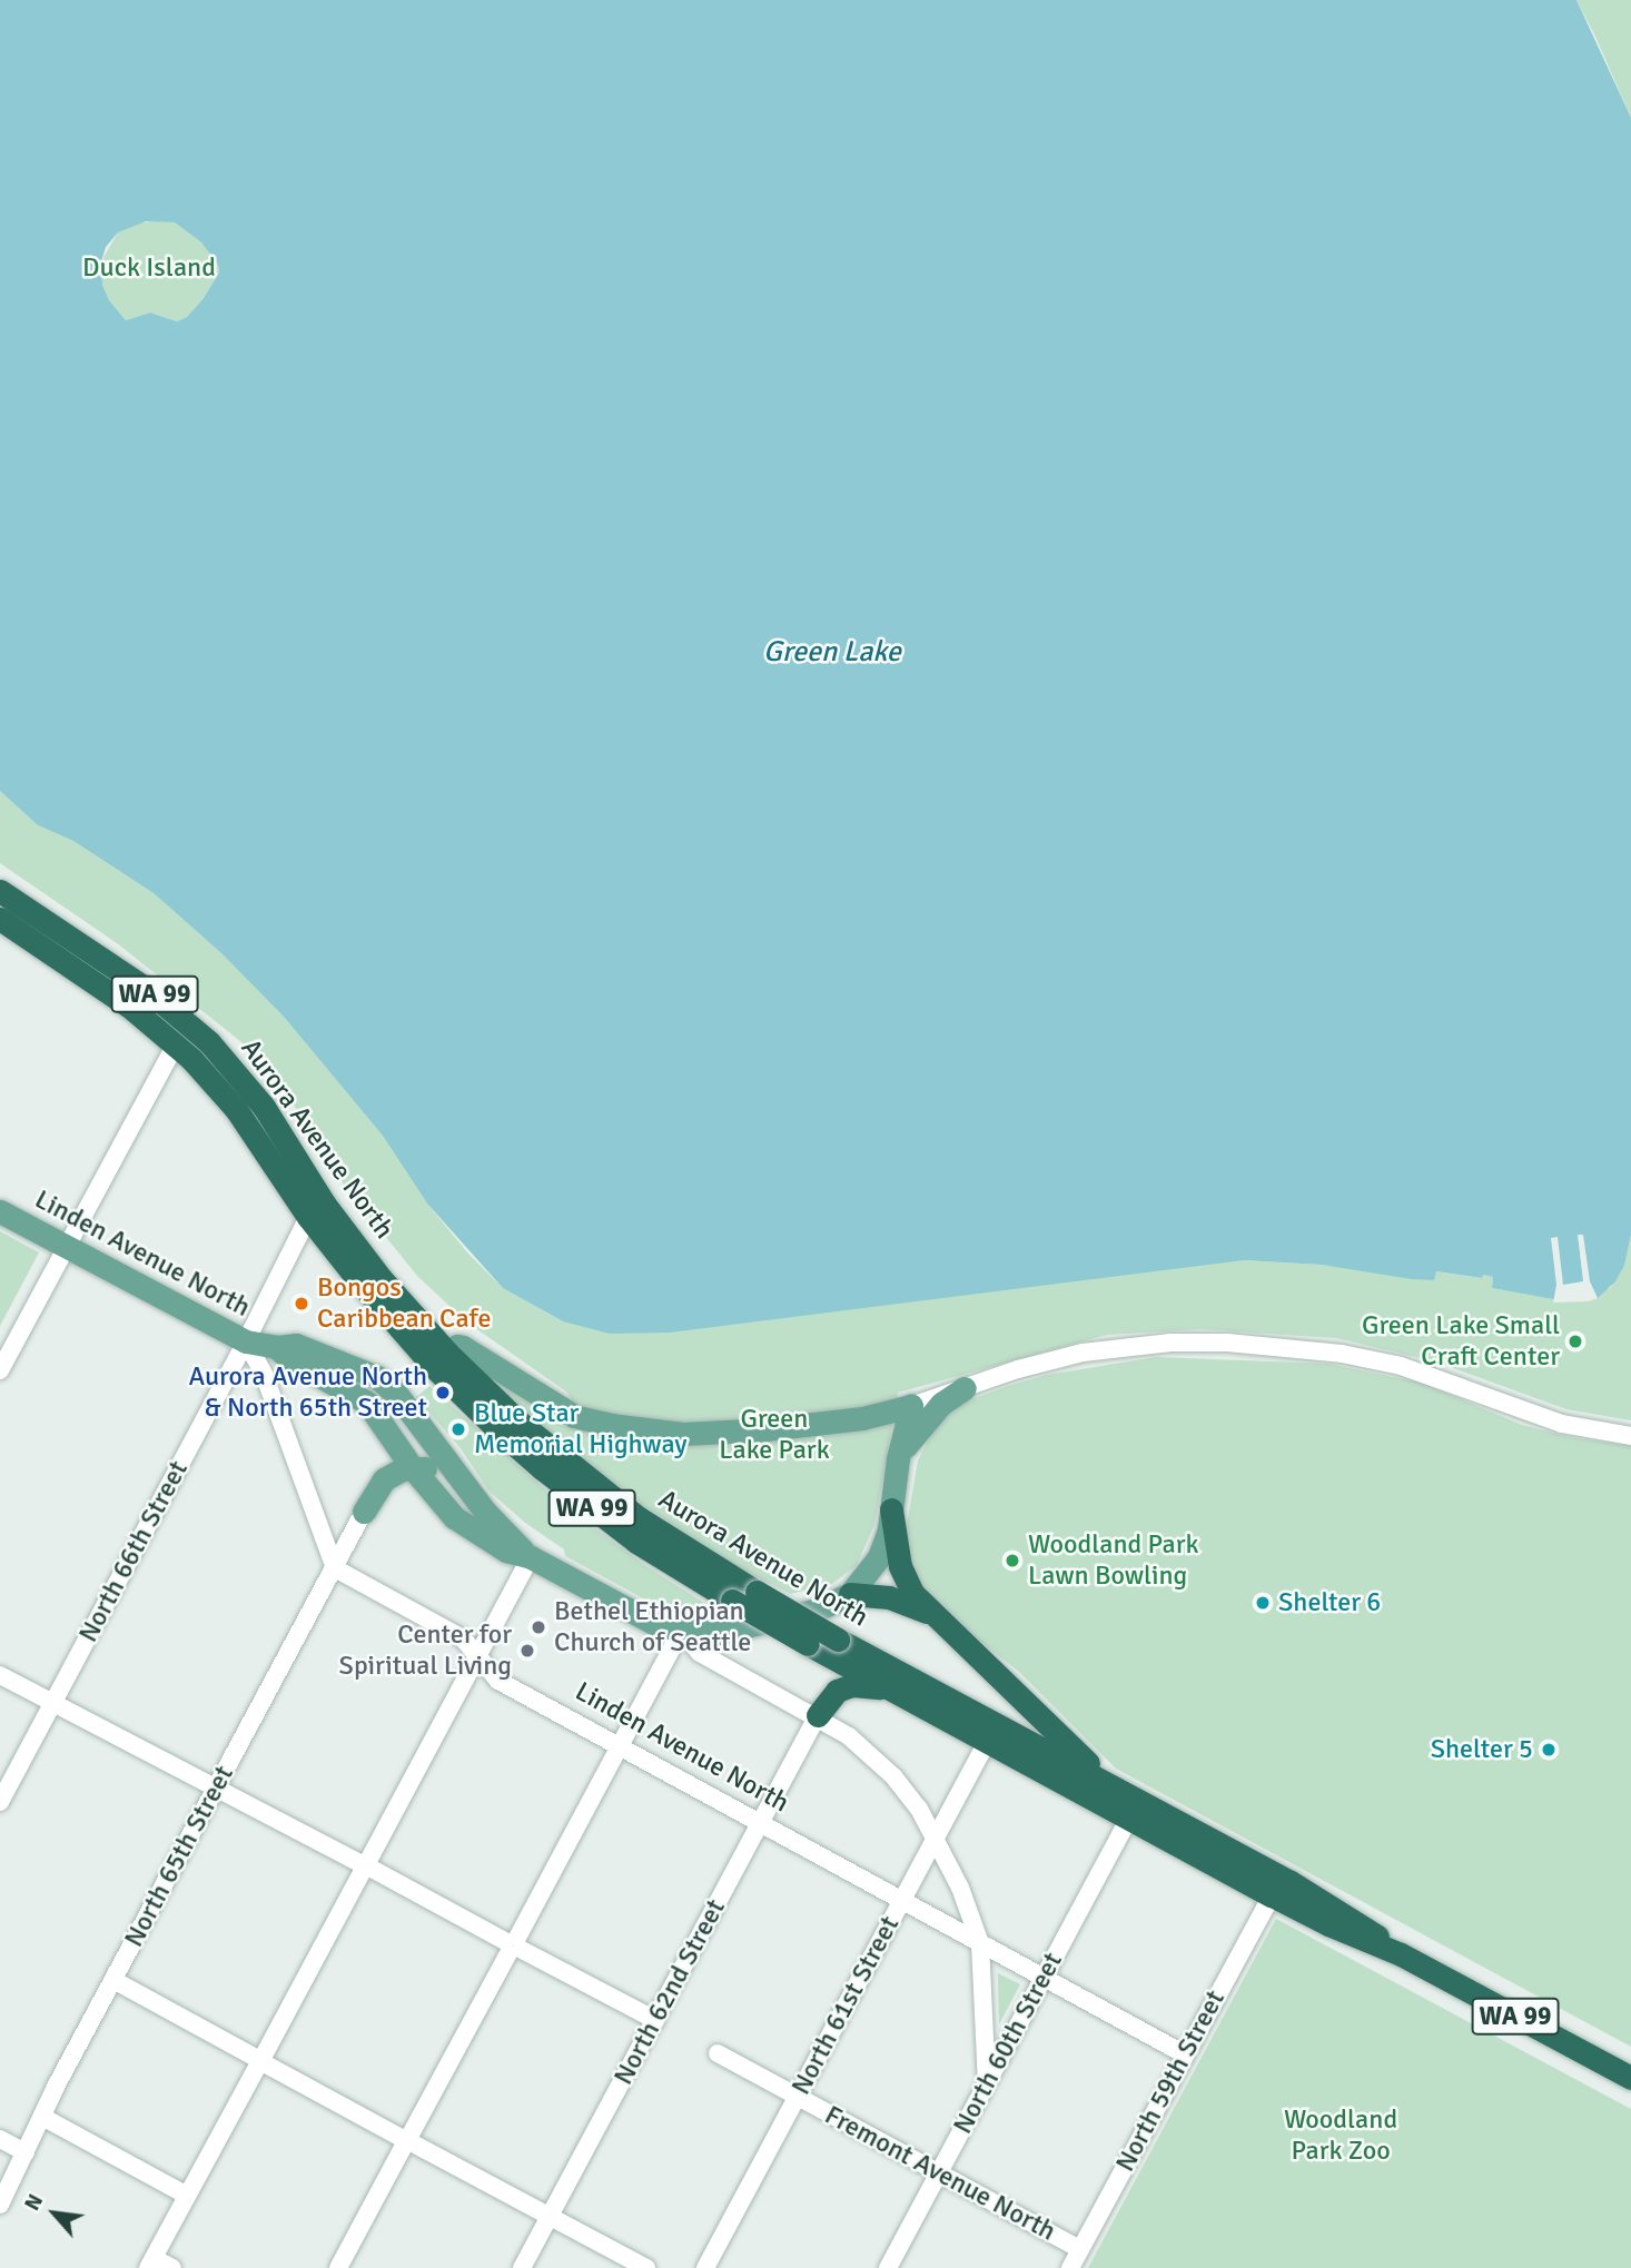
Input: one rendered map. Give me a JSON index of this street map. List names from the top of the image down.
{
  "streets": {
    "highway": ["WA 99", "Aurora Avenue North"],
    "main road": ["Linden Avenue North"],
    "street": [
      "North 66th Street",
      "North 65th Street",
      "North 62nd Street",
      "North 61st Street",
      "North 60th Street",
      "North 59th Street",
      "Fremont Avenue North"
    ]
  },
  "crossings": [
    ["Aurora Avenue North", "North 66th Street"],
    ["Aurora Avenue North", "North 61st Street"],
    ["Aurora Avenue North", "North 60th Street"],
    ["Aurora Avenue North", "North 59th Street"],
    ["Linden Avenue North", "North 66th Street"],
    ["Linden Avenue North", "North 65th Street"],
    ["Linden Avenue North", "North 62nd Street"],
    ["Linden Avenue North", "North 61st Street"],
    ["Linden Avenue North", "North 60th Street"],
    ["Linden Avenue North", "North 59th Street"],
    ["North 61st Street", "Fremont Avenue North"],
    ["North 60th Street", "Fremont Avenue North"],
    ["North 59th Street", "Fremont Avenue North"]
  ],
  "water": ["Green Lake"],
  "parks": ["Duck Island", "Green Lake Park", "Woodland Park Zoo"],
  "places": [
    "Bongos Caribbean Cafe",
    "Green Lake Small Craft Center",
    "Aurora Avenue North & North 65th Street",
    "Blue Star Memorial Highway",
    "Woodland Park Lawn Bowling",
    "Shelter 6",
    "Bethel Ethiopian Church of Seattle",
    "Center for Spiritual Living",
    "Shelter 5"
  ],
  "north": "top left"
}
